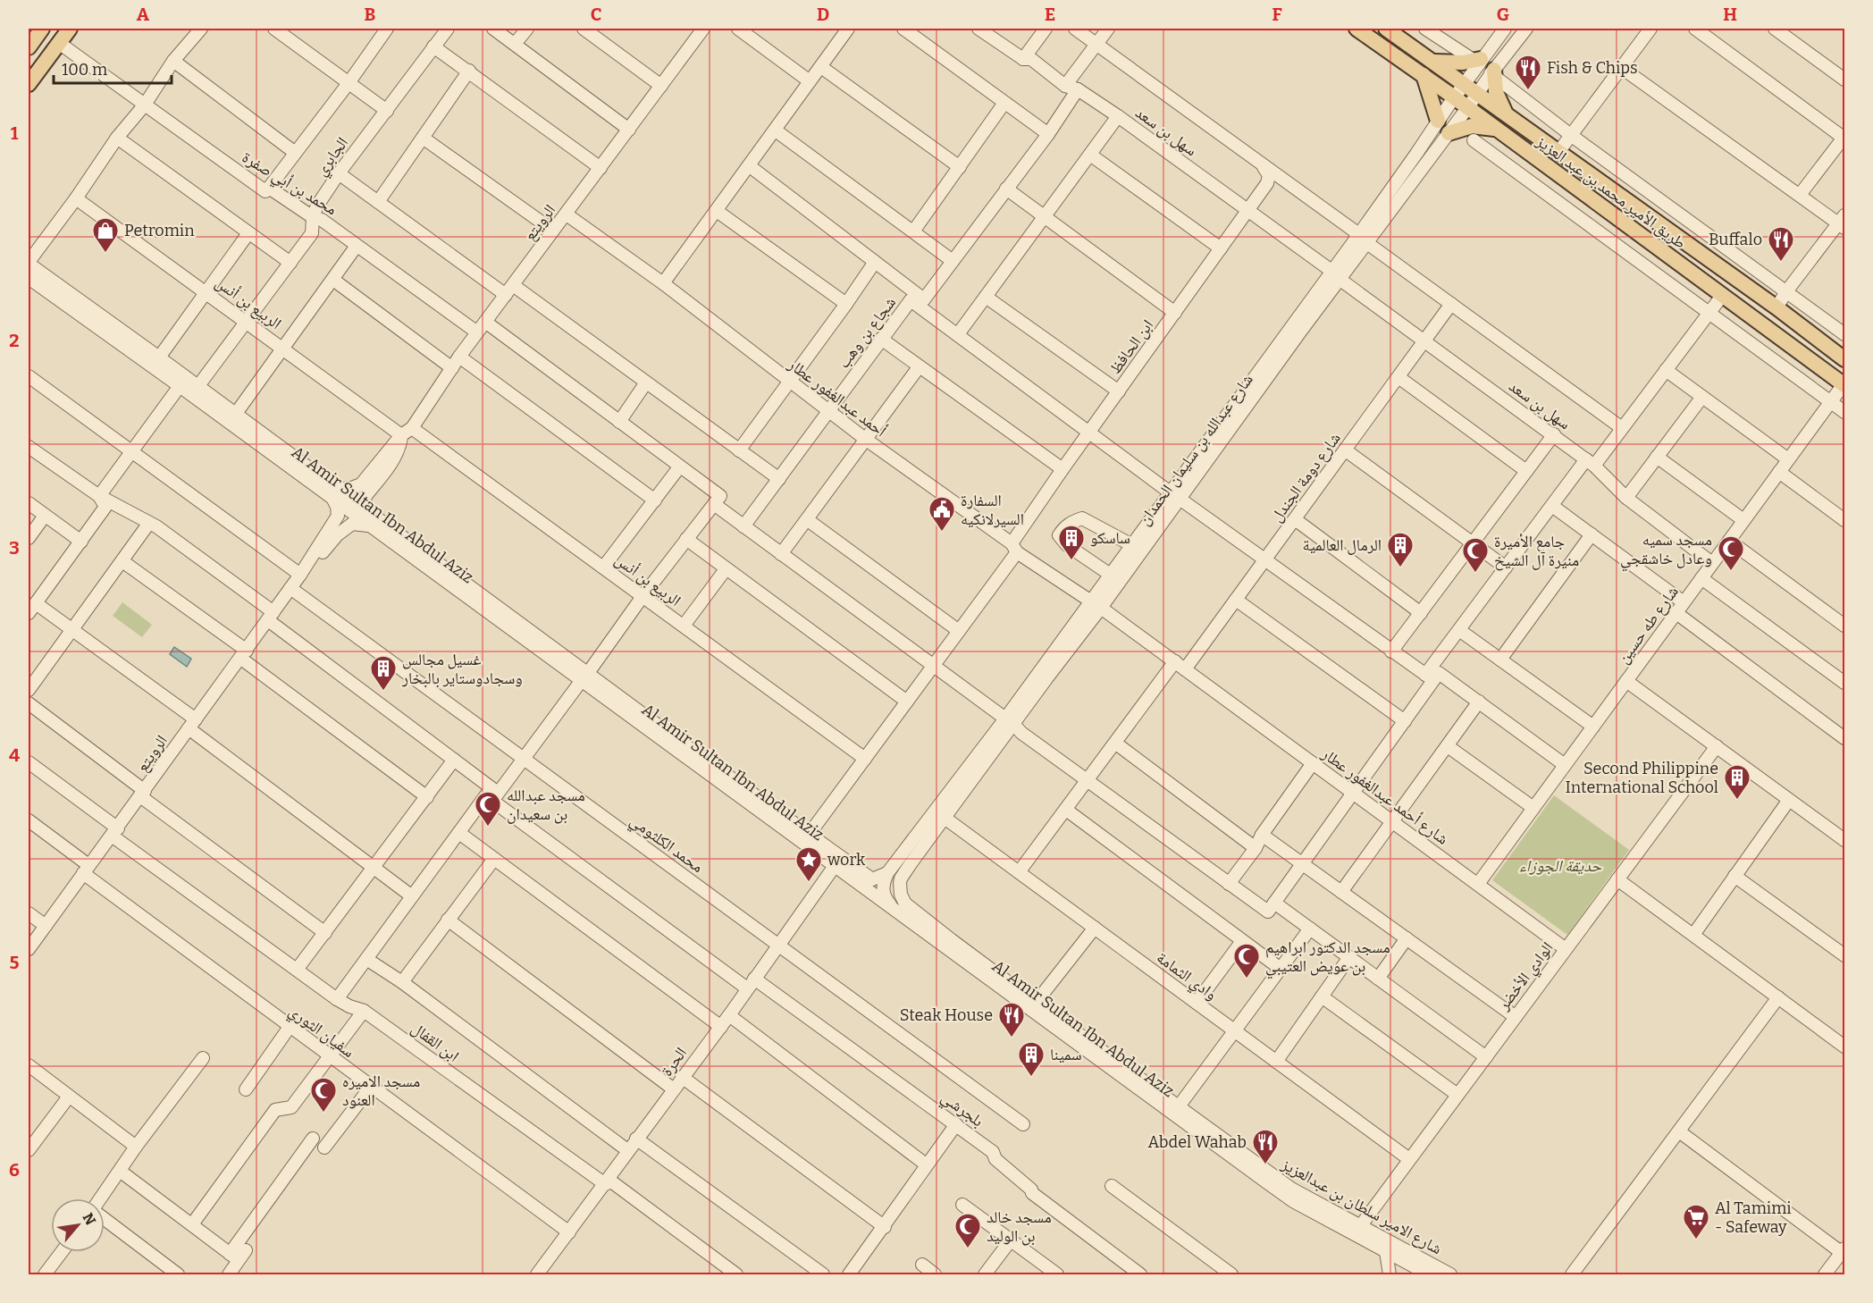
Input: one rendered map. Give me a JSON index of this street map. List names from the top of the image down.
{
  "streets": {
    "main road": ["طريق الأمير محمد بن عبد العزيز"],
    "street": [
      "سهل بن سعد",
      "الجابري",
      "محمد بن أبي صفرة",
      "الرويتع",
      "الربيع بن أنس",
      "شجاع بن وهب",
      "ابن الحافظ",
      "أحمد عبدالغفور عطار",
      "شارع عبدالله بن سليمان الحمدان",
      "شارع دومة الجندل",
      "Al Amir Sultan Ibn Abdul Aziz",
      "شارع طه حسين",
      "شارع أحمد عبدالغفور عطار",
      "محمد الكلثومي",
      "وادي الثمامة",
      "الوادي الأخضر",
      "سفيان الثوري",
      "ابن القفال",
      "الحرة",
      "بلجرشي",
      "شارع الامير سلطان بن عبدالعزيز"
    ]
  },
  "crossings": [
    ["سهل بن سعد", "ابن الحافظ"],
    ["سهل بن سعد", "شارع عبدالله بن سليمان الحمدان"],
    ["سهل بن سعد", "شارع دومة الجندل"],
    ["سهل بن سعد", "شارع طه حسين"],
    ["الجابري", "محمد بن أبي صفرة"],
    ["الجابري", "الربيع بن أنس"],
    ["الجابري", "Al Amir Sultan Ibn Abdul Aziz"],
    ["محمد بن أبي صفرة", "الرويتع"],
    ["طريق الأمير محمد بن عبد العزيز", "شارع عبدالله بن سليمان الحمدان"],
    ["طريق الأمير محمد بن عبد العزيز", "شارع طه حسين"],
    ["الرويتع", "الربيع بن أنس"],
    ["الرويتع", "أحمد عبدالغفور عطار"],
    ["الرويتع", "Al Amir Sultan Ibn Abdul Aziz"],
    ["الرويتع", "محمد الكلثومي"],
    ["الرويتع", "سفيان الثوري"],
    ["الرويتع", "ابن القفال"],
    ["الرويتع", "بلجرشي"],
    ["الربيع بن أنس", "ابن الحافظ"],
    ["شجاع بن وهب", "أحمد عبدالغفور عطار"],
    ["ابن الحافظ", "أحمد عبدالغفور عطار"],
    ["ابن الحافظ", "Al Amir Sultan Ibn Abdul Aziz"],
    ["أحمد عبدالغفور عطار", "شارع عبدالله بن سليمان الحمدان"],
    ["شارع عبدالله بن سليمان الحمدان", "وادي الثمامة"],
    ["شارع دومة الجندل", "شارع أحمد عبدالغفور عطار"],
    ["Al Amir Sultan Ibn Abdul Aziz", "الحرة"],
    ["شارع طه حسين", "شارع أحمد عبدالغفور عطار"],
    ["شارع أحمد عبدالغفور عطار", "الوادي الأخضر"],
    ["محمد الكلثومي", "الحرة"],
    ["وادي الثمامة", "الوادي الأخضر"],
    ["الوادي الأخضر", "شارع الامير سلطان بن عبدالعزيز"],
    ["سفيان الثوري", "الحرة"],
    ["ابن القفال", "الحرة"],
    ["الحرة", "بلجرشي"]
  ],
  "parks": ["حديقة الجوزاء"],
  "places": {
    "restaurant": [
      "Fish & Chips",
      "Buffalo",
      "Steak House",
      "Abdel Wahab"
    ],
    "shop": ["Petromin"],
    "public building": ["السفارة السيرلانكيه"],
    "building": [
      "ساسكو",
      "الرمال العالمية",
      "غسيل مجالس وسجادوستاير بالبخار",
      "Second Philippine International School",
      "سمينا"
    ],
    "mosque": [
      "مسجد سميه وعادل خاشقجي",
      "جامع الأميرة منيرة آل الشيخ",
      "مسجد عبدالله بن سعيدان",
      "مسجد الدكتور ابراهيم بن عويض العتيبي",
      "مسجد الاميره العنود",
      "مسجد خالد بن الوليد"
    ],
    "place": ["work"],
    "supermarket": ["Al Tamimi - Safeway"]
  },
  "scale_bar": "100 m",
  "north": "top right",
  "grid": {
    "columns": [
      "A",
      "B",
      "C",
      "D",
      "E",
      "F",
      "G",
      "H"
    ],
    "rows": [
      "1",
      "2",
      "3",
      "4",
      "5",
      "6"
    ]
  }
}
